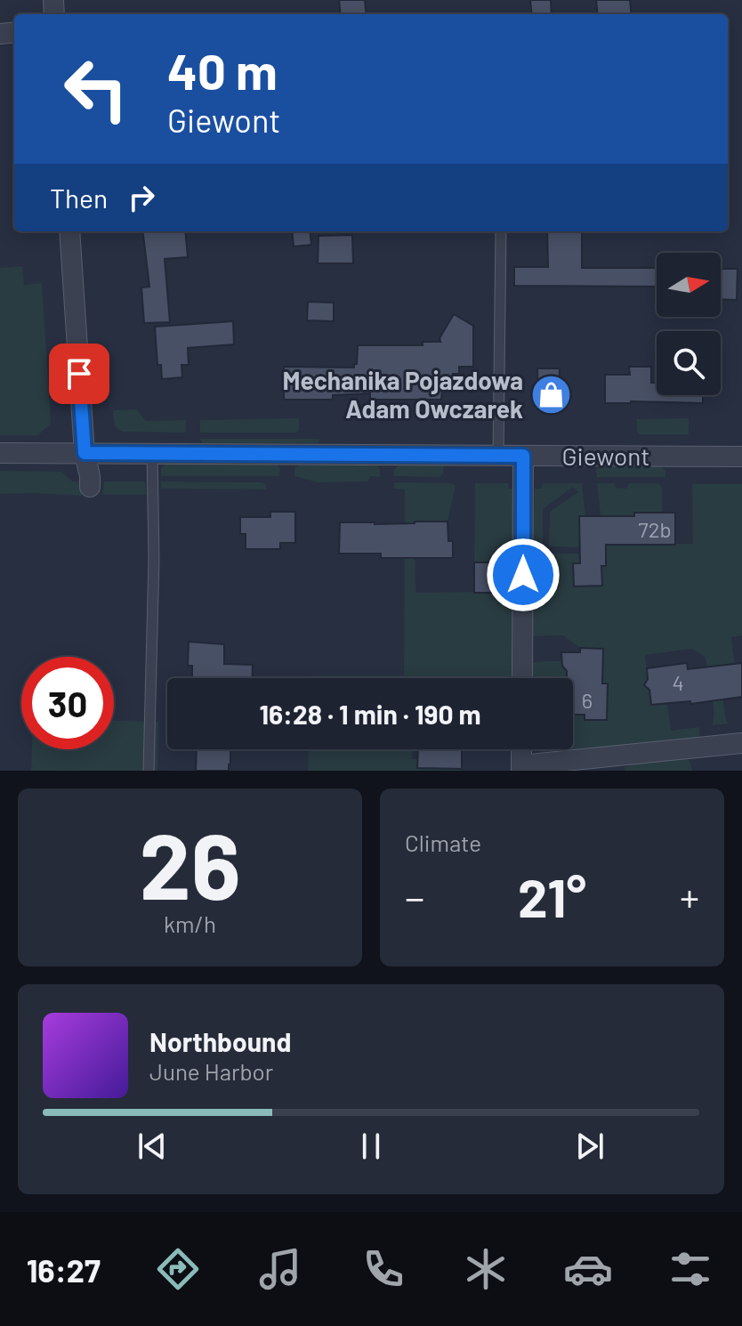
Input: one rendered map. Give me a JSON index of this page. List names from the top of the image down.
{
  "streets": {
    "street": ["Giewont"]
  },
  "places": {
    "shop": ["Mechanika Pojazdowa Adam Owczarek"]
  },
  "house_numbers": ["72b", "4", "6"],
  "north": "right",
  "page": {
    "turn": ["40 m", "Giewont"],
    "then": "Then",
    "limit": "30",
    "trip": "16:28 · 1 min · 190 m",
    "tile": [
      ["26", "km/h"],
      "Climate"
    ],
    "heat": ["−", "21°", "+"],
    "song": ["Northbound", "June Harbor"],
    "tabs": "16:27"
  }
}
